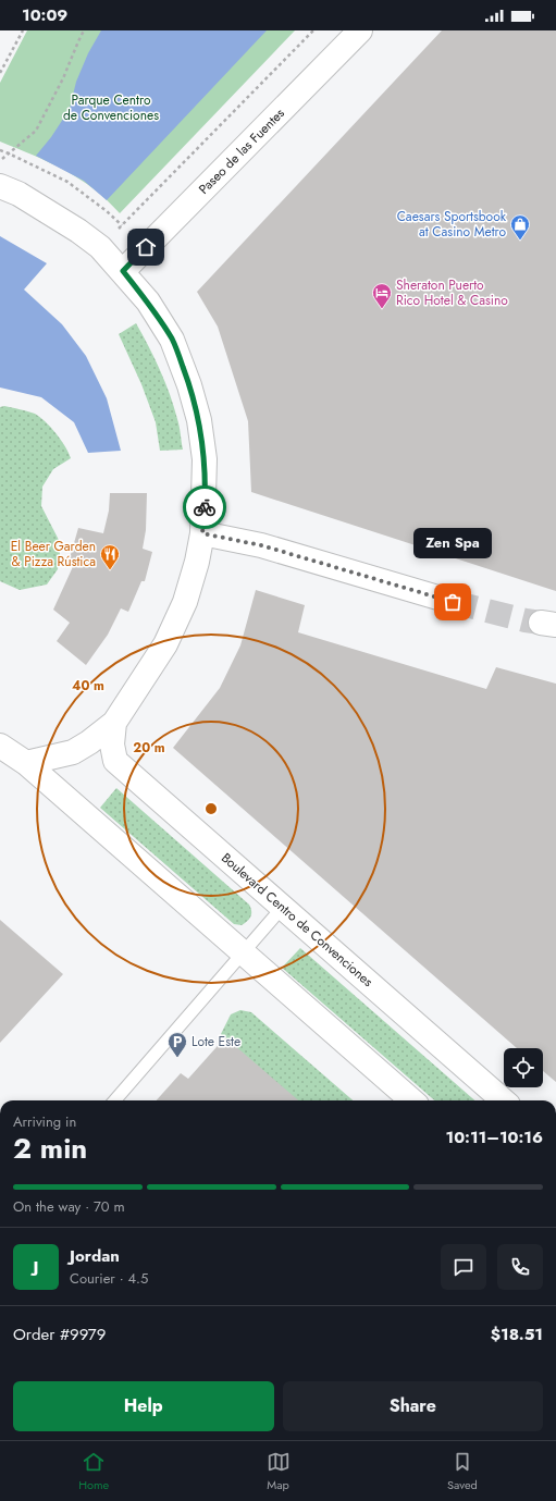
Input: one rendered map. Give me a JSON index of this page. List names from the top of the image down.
{
  "streets": {
    "street": ["Paseo de las Fuentes", "Boulevard Centro de Convenciones"]
  },
  "parks": ["Parque Centro de Convenciones"],
  "places": {
    "shop": ["Caesars Sportsbook at Casino Metro"],
    "hotel": ["Sheraton Puerto Rico Hotel & Casino"],
    "restaurant": ["El Beer Garden & Pizza Rústica"],
    "other": ["Zen Spa"],
    "parking": ["Lote Este"]
  },
  "page": {
    "status": "10:09",
    "bubble": "Zen Spa",
    "heading": ["2 min", "Arriving in", "10:11–10:16"],
    "panel": [
      "Jordan",
      "Courier · 4.5",
      "Order #9979",
      "$18.51"
    ],
    "bar": "On the way · 70 m",
    "round": "J",
    "buttons": ["Help", "Share"],
    "tabs": ["Home", "Map", "Saved"]
  },
  "rings": ["40 m", "20 m"]
}
